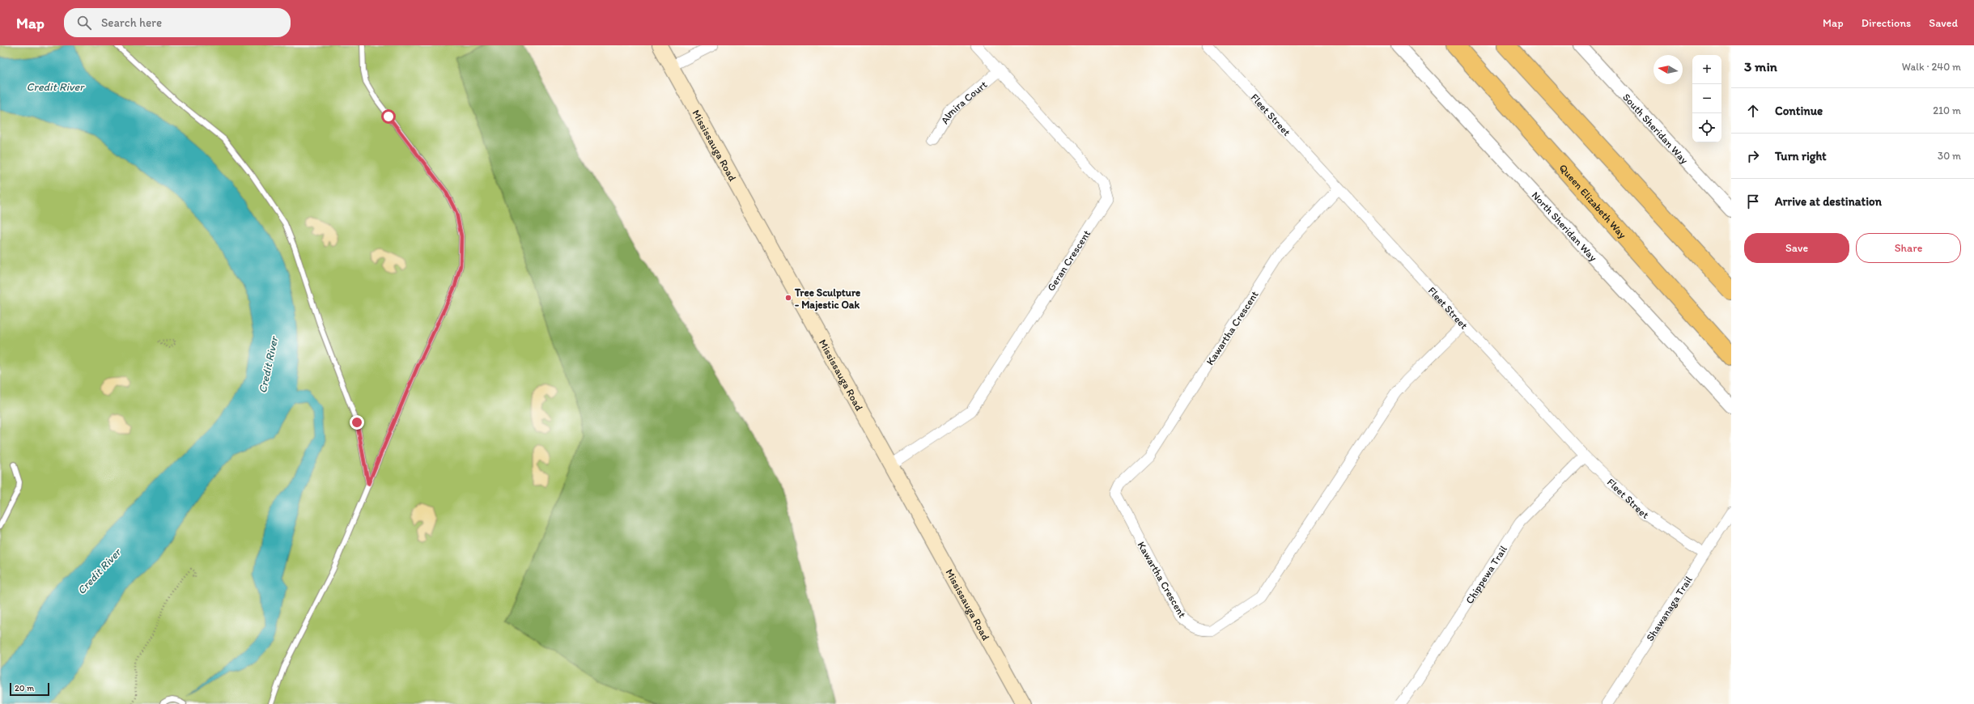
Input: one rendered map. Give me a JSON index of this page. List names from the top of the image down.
{
  "streets": {
    "highway": ["Queen Elizabeth Way"],
    "main road": ["Mississauga Road"],
    "street": [
      "Almira Court",
      "Fleet Street",
      "South Sheridan Way",
      "North Sheridan Way",
      "Geran Crescent",
      "Kawartha Crescent",
      "Chippewa Trail",
      "Shawanaga Trail"
    ]
  },
  "crossings": [
    ["Almira Court", "Geran Crescent"],
    ["Fleet Street", "Kawartha Crescent"],
    ["Fleet Street", "Chippewa Trail"],
    ["Fleet Street", "Shawanaga Trail"],
    ["Mississauga Road", "Geran Crescent"]
  ],
  "water": ["Credit River"],
  "places": ["Tree Sculpture - Majestic Oak"],
  "scale_bar": "20 m",
  "north": "left",
  "page": {
    "header": "Map",
    "search": "Search here",
    "nav": ["Map", "Directions", "Saved"],
    "heading": ["3 min", "Walk · 240 m"],
    "map_buttons": ["+", "−"],
    "list": [
      ["Continue", "210 m"],
      ["Turn right", "30 m"],
      "Arrive at destination"
    ],
    "buttons": ["Save", "Share"],
    "scale": "20 m"
  }
}
